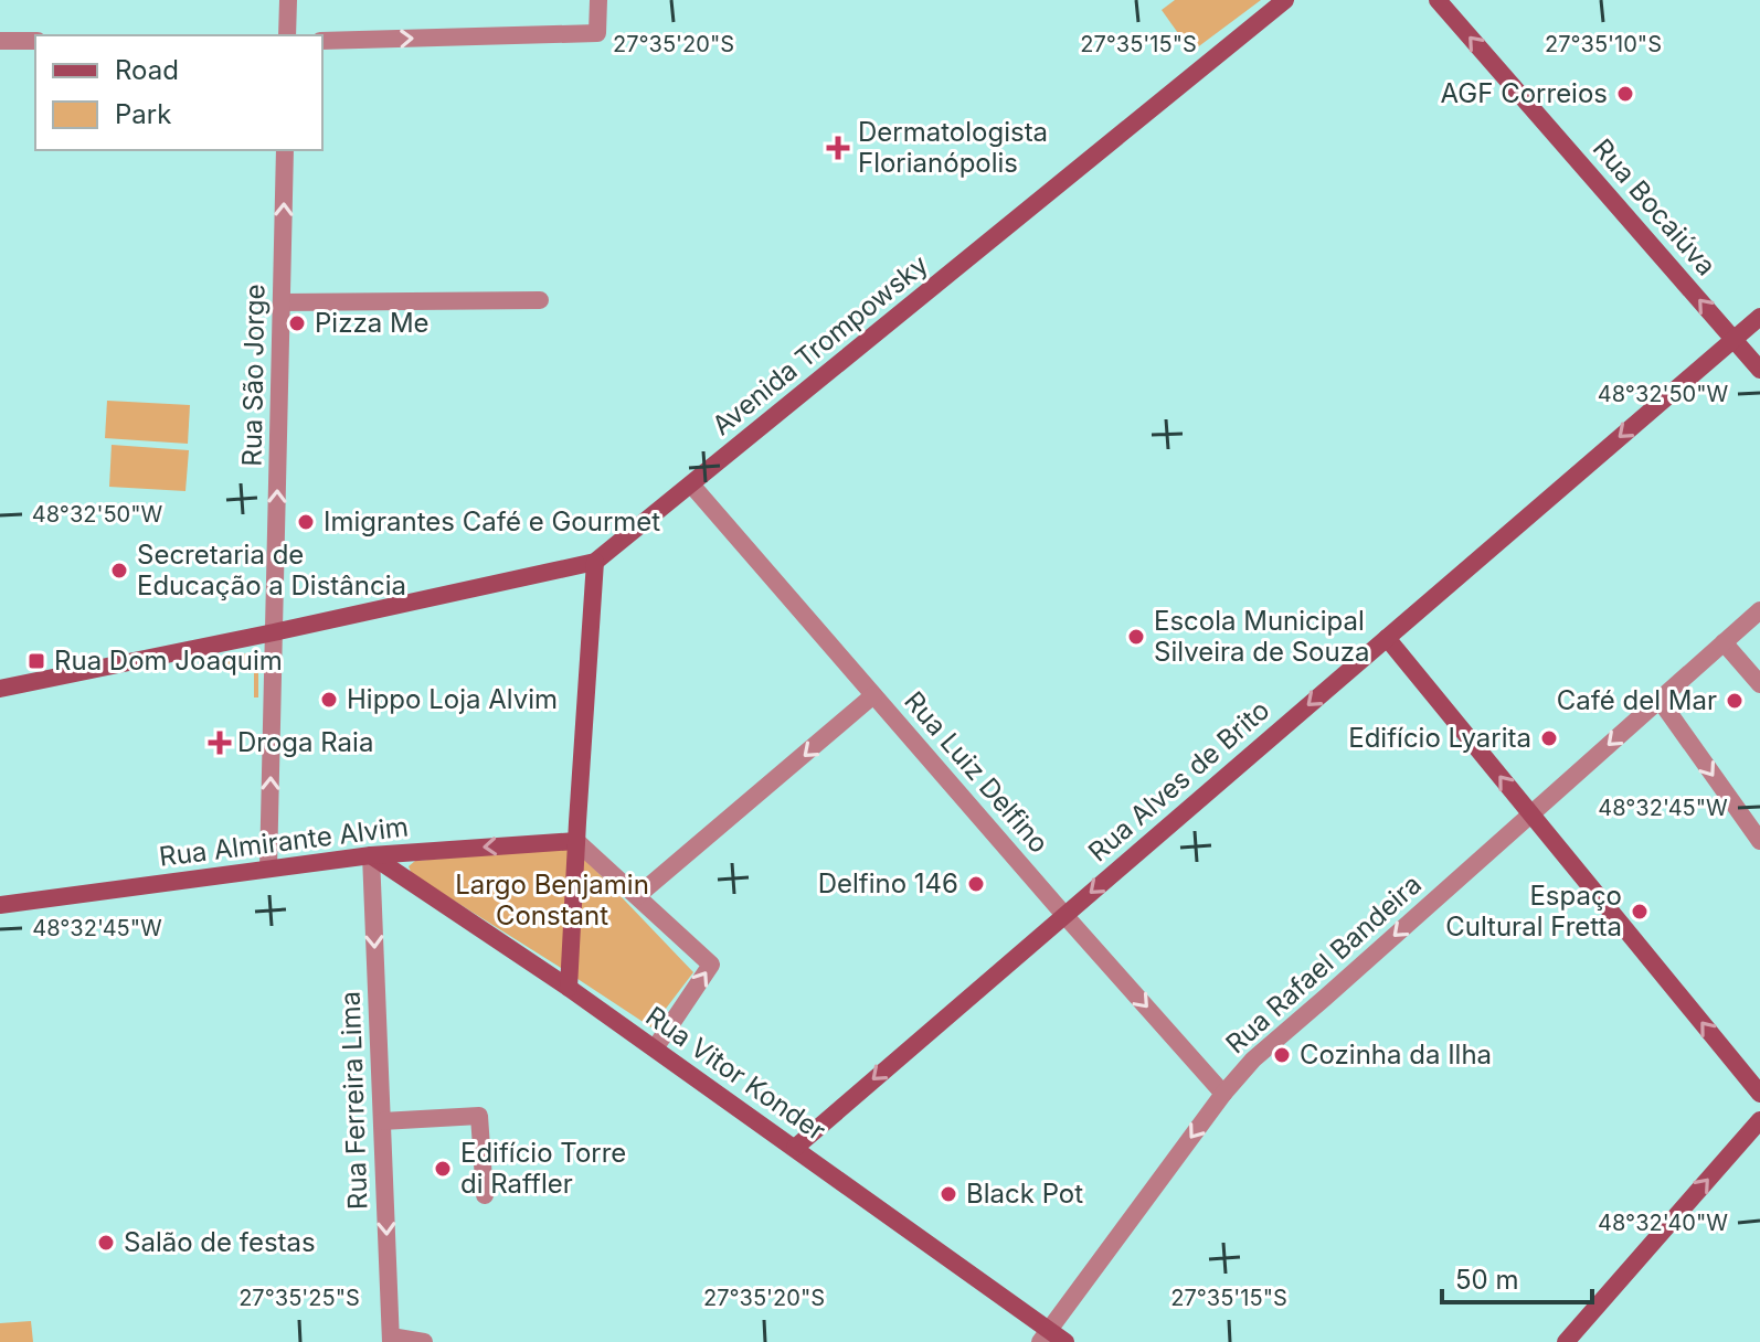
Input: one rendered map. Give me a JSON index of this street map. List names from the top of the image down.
{
  "streets": {
    "main road": [
      "Rua Bocaiúva",
      "Avenida Trompowsky",
      "Rua Alves de Brito",
      "Rua Almirante Alvim",
      "Rua Vitor Konder"
    ],
    "street": [
      "Rua São Jorge",
      "Rua Luiz Delfino",
      "Rua Rafael Bandeira",
      "Rua Ferreira Lima"
    ]
  },
  "crossings": [
    ["Rua Bocaiúva", "Rua Alves de Brito"],
    ["Avenida Trompowsky", "Rua Luiz Delfino"],
    ["Rua São Jorge", "Rua Almirante Alvim"],
    ["Rua Luiz Delfino", "Rua Alves de Brito"],
    ["Rua Luiz Delfino", "Rua Rafael Bandeira"],
    ["Rua Alves de Brito", "Rua Vitor Konder"],
    ["Rua Almirante Alvim", "Rua Vitor Konder"],
    ["Rua Almirante Alvim", "Rua Ferreira Lima"],
    ["Rua Rafael Bandeira", "Rua Vitor Konder"],
    ["Rua Vitor Konder", "Rua Ferreira Lima"]
  ],
  "one_way": [
    "Rua Bocaiúva",
    "Rua São Jorge",
    "Rua Alves de Brito",
    "Rua Almirante Alvim",
    "Rua Rafael Bandeira",
    "Rua Ferreira Lima"
  ],
  "parks": ["Largo Benjamin Constant"],
  "places": {
    "other": [
      "AGF Correios",
      "Pizza Me",
      "Imigrantes Café e Gourmet",
      "Secretaria de Educação a Distância",
      "Escola Municipal Silveira de Souza",
      "Hippo Loja Alvim",
      "Café del Mar",
      "Edifício Lyarita",
      "Delfino 146",
      "Espaço Cultural Fretta",
      "Cozinha da Ilha",
      "Edifício Torre di Raffler",
      "Black Pot",
      "Salão de festas"
    ],
    "health": ["Dermatologista Florianópolis", "Droga Raia"],
    "transit": ["Rua Dom Joaquim"]
  },
  "legend": ["Road", "Park"],
  "scale_bar": "50 m",
  "coordinates": [
    "27°35'20\"S",
    "27°35'15\"S",
    "27°35'10\"S",
    "48°32'50\"W",
    "48°32'45\"W",
    "48°32'40\"W",
    "27°35'25\"S"
  ]
}
